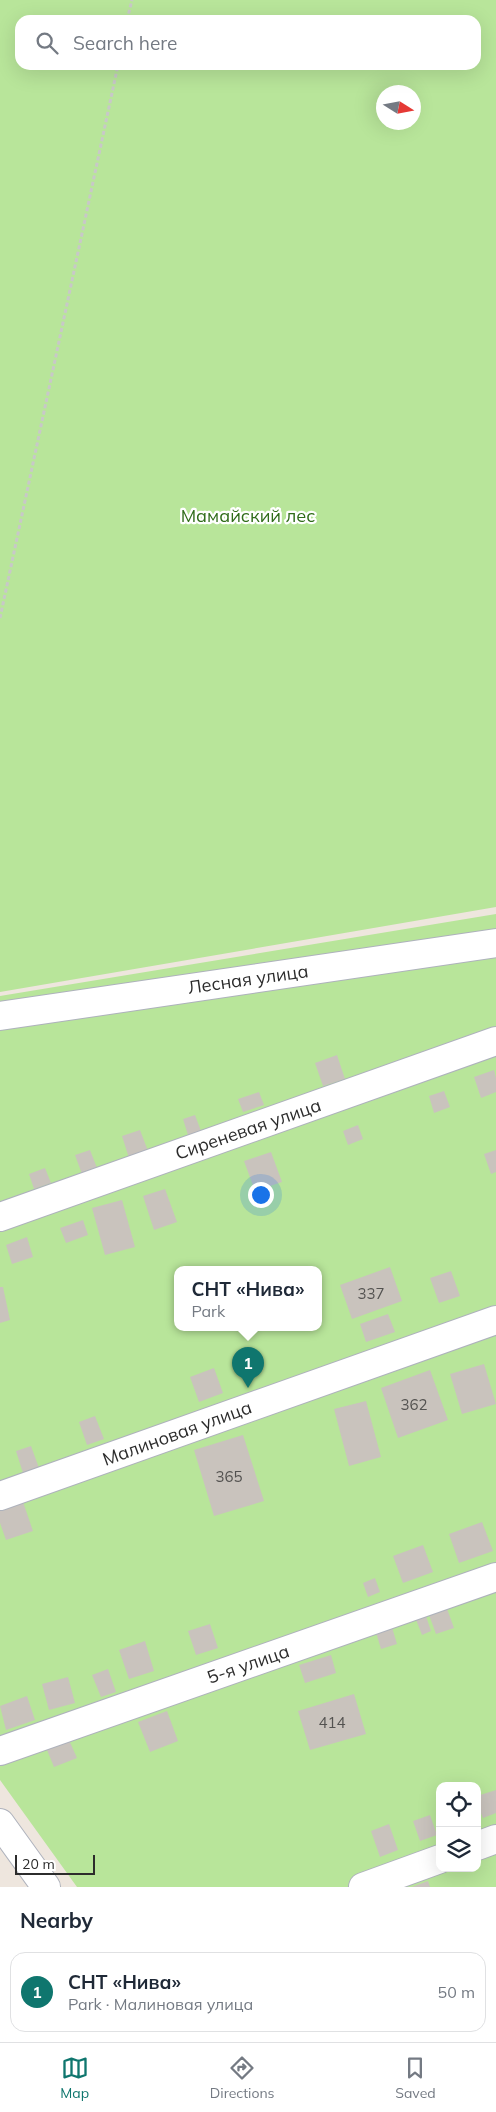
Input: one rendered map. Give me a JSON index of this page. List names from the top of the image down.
{
  "streets": {
    "street": [
      "Лесная улица",
      "Сиреневая улица",
      "Малиновая улица",
      "5-я улица"
    ]
  },
  "parks": ["Мамайский лес"],
  "house_numbers": [
    "337",
    "362",
    "365",
    "414"
  ],
  "scale_bar": "20 m",
  "north": "right",
  "page": {
    "search": "Search here",
    "popup": ["СНТ «Нива»", "Park"],
    "pins": "1",
    "scale": "20 m",
    "heading": "Nearby",
    "list": [
      {
        "mark": "1",
        "name": "СНТ «Нива»",
        "note": "Park · Малиновая улица",
        "value": "50 m"
      }
    ],
    "nav": ["Map", "Directions", "Saved"]
  }
}
